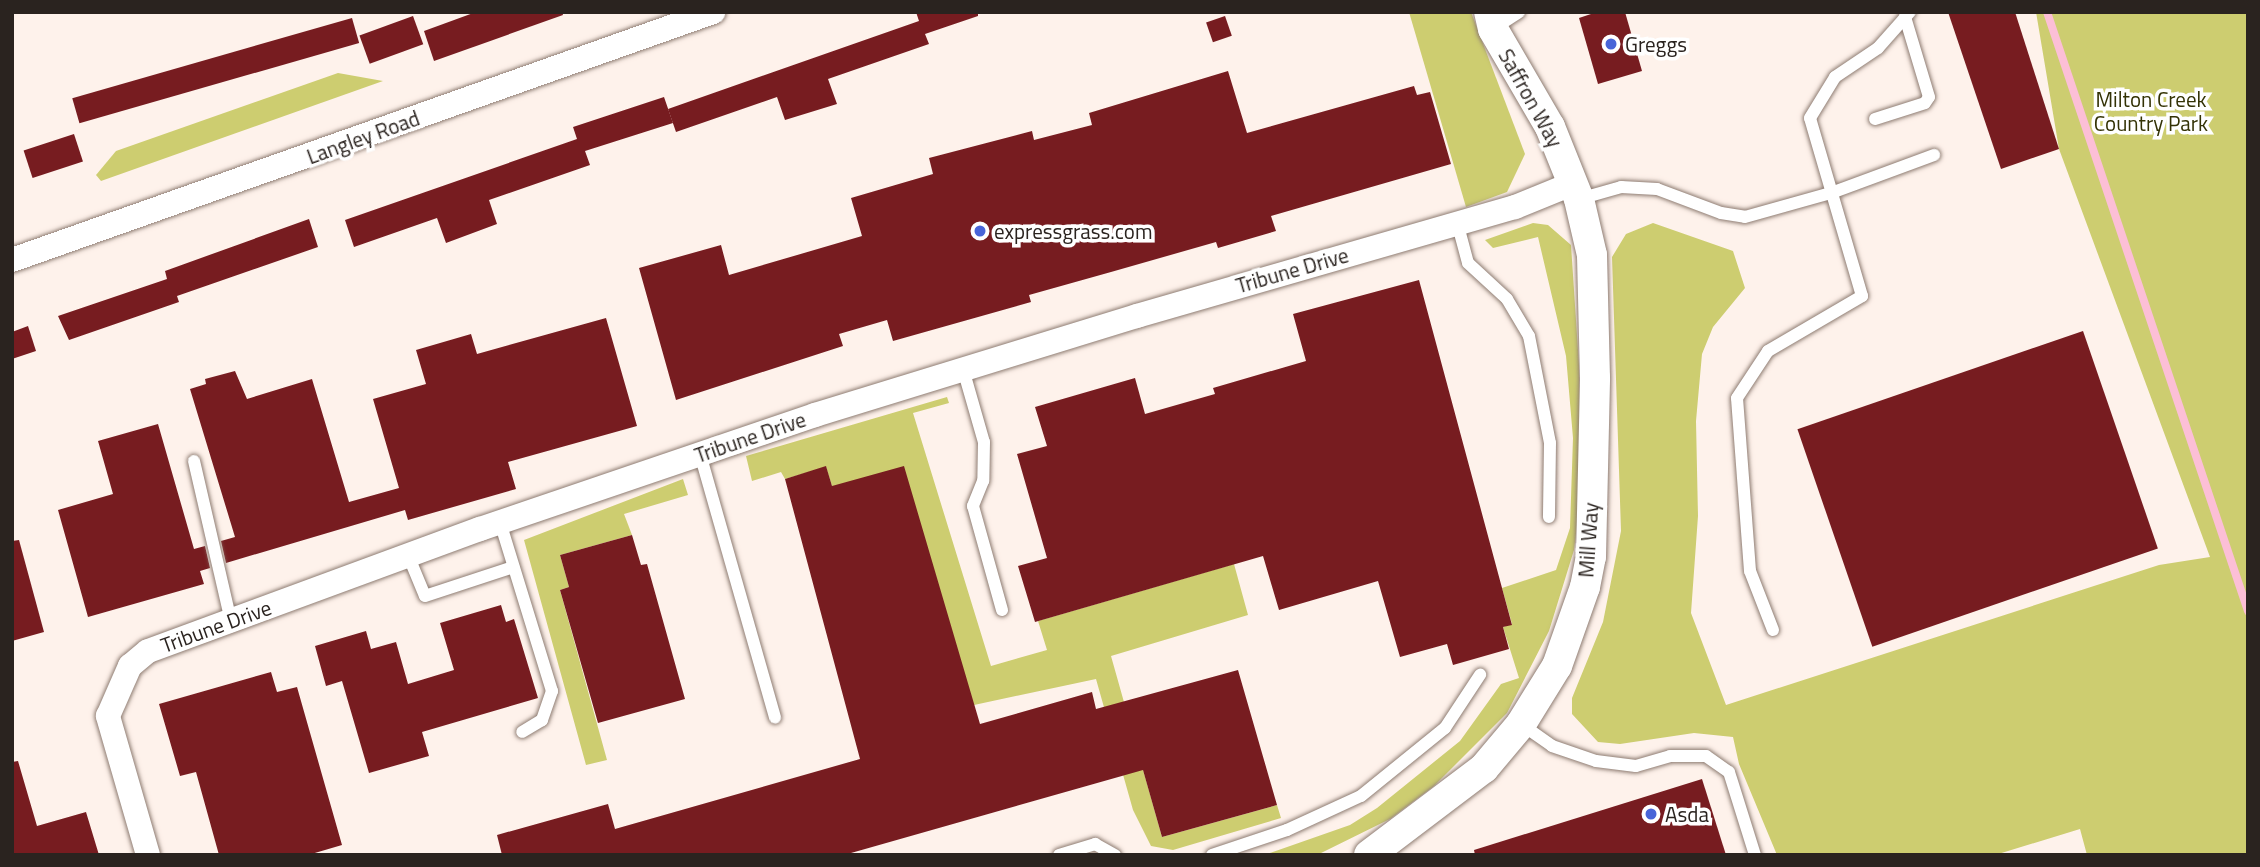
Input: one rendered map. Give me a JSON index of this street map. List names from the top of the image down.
{
  "streets": {
    "street": [
      "Saffron Way",
      "Langley Road",
      "Tribune Drive",
      "Mill Way"
    ]
  },
  "crossings": [
    ["Saffron Way", "Tribune Drive"],
    ["Saffron Way", "Mill Way"],
    ["Tribune Drive", "Mill Way"]
  ],
  "parks": ["Milton Creek Country Park"],
  "places": ["Greggs", "expressgrass.com", "Asda"]
}
